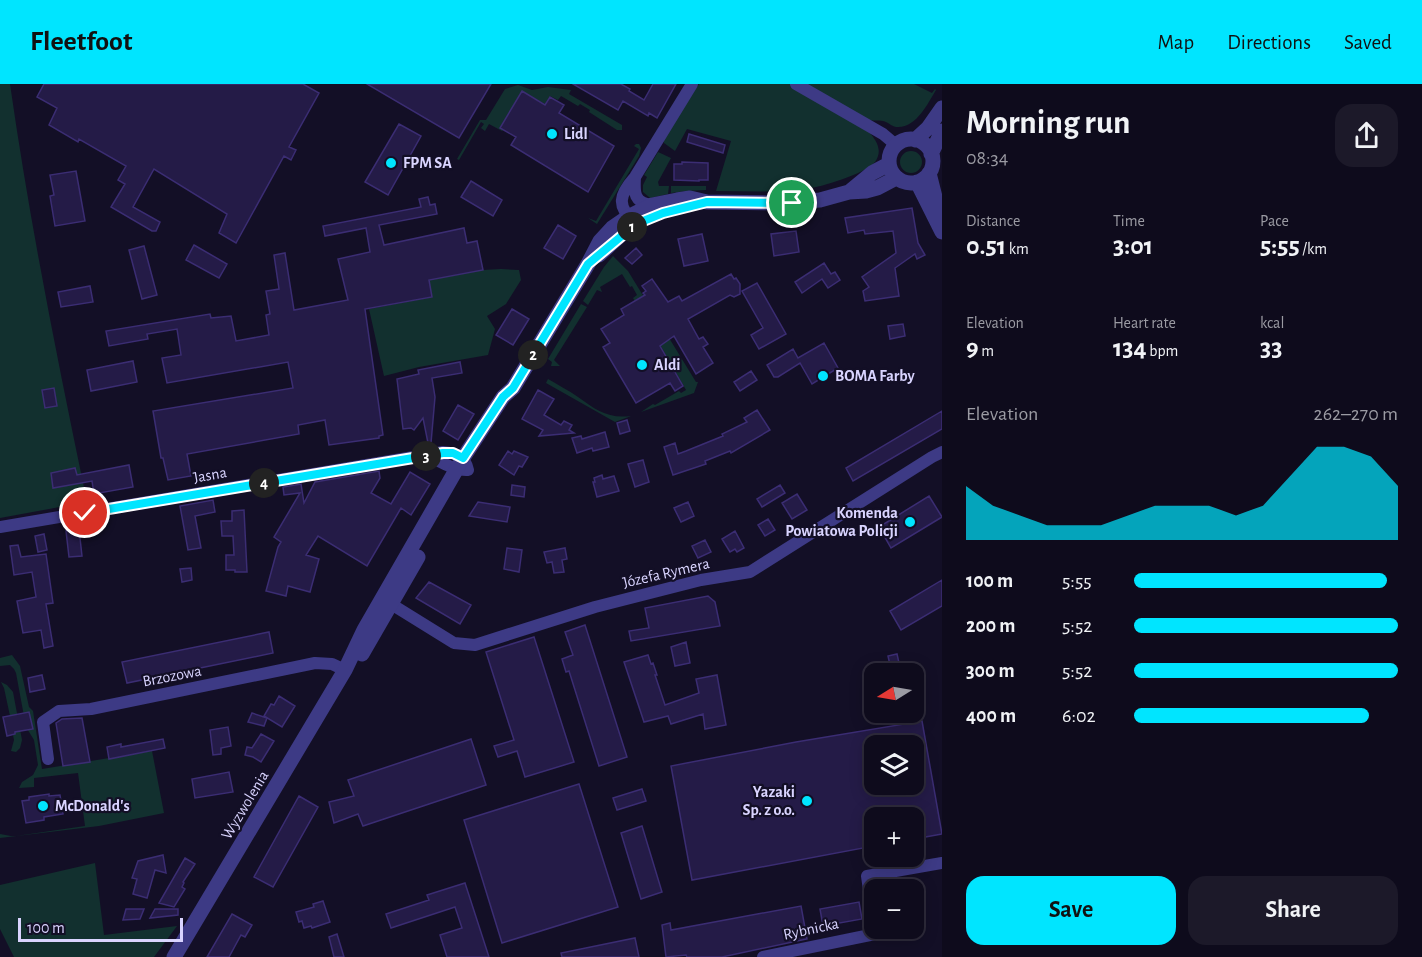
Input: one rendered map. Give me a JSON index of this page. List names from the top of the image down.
{
  "streets": {
    "street": [
      "Jasna",
      "Józefa Rymera",
      "Brzozowa",
      "Wyzwolenia",
      "Rybnicka"
    ]
  },
  "crossings": [
    ["Jasna", "Wyzwolenia"],
    ["Józefa Rymera", "Wyzwolenia"],
    ["Brzozowa", "Wyzwolenia"]
  ],
  "places": [
    "Lidl",
    "FPM SA",
    "Aldi",
    "BOMA Farby",
    "Komenda Powiatowa Policji",
    "Yazaki Sp. z o.o.",
    "McDonald's"
  ],
  "scale_bar": "100 m",
  "north": "left",
  "page": {
    "header": "Fleetfoot",
    "nav": ["Map", "Directions", "Saved"],
    "heading": ["Morning run", "08:34"],
    "stats": [
      ["Distance", "0.51 km"],
      ["Time", "3:01"],
      ["Pace", "5:55 /km"],
      ["Elevation", "9 m"],
      ["Heart rate", "134 bpm"],
      ["kcal", "33"]
    ],
    "pins": [
      "1",
      "2",
      "3",
      "4"
    ],
    "chart": ["Elevation", "262–270 m"],
    "list": [
      {
        "name": "100 m",
        "note": "5:55"
      },
      {
        "name": "200 m",
        "note": "5:52"
      },
      {
        "name": "300 m",
        "note": "5:52"
      },
      {
        "name": "400 m",
        "note": "6:02"
      }
    ],
    "map_buttons": ["+", "−"],
    "buttons": ["Save", "Share"],
    "scale": "100 m"
  }
}
